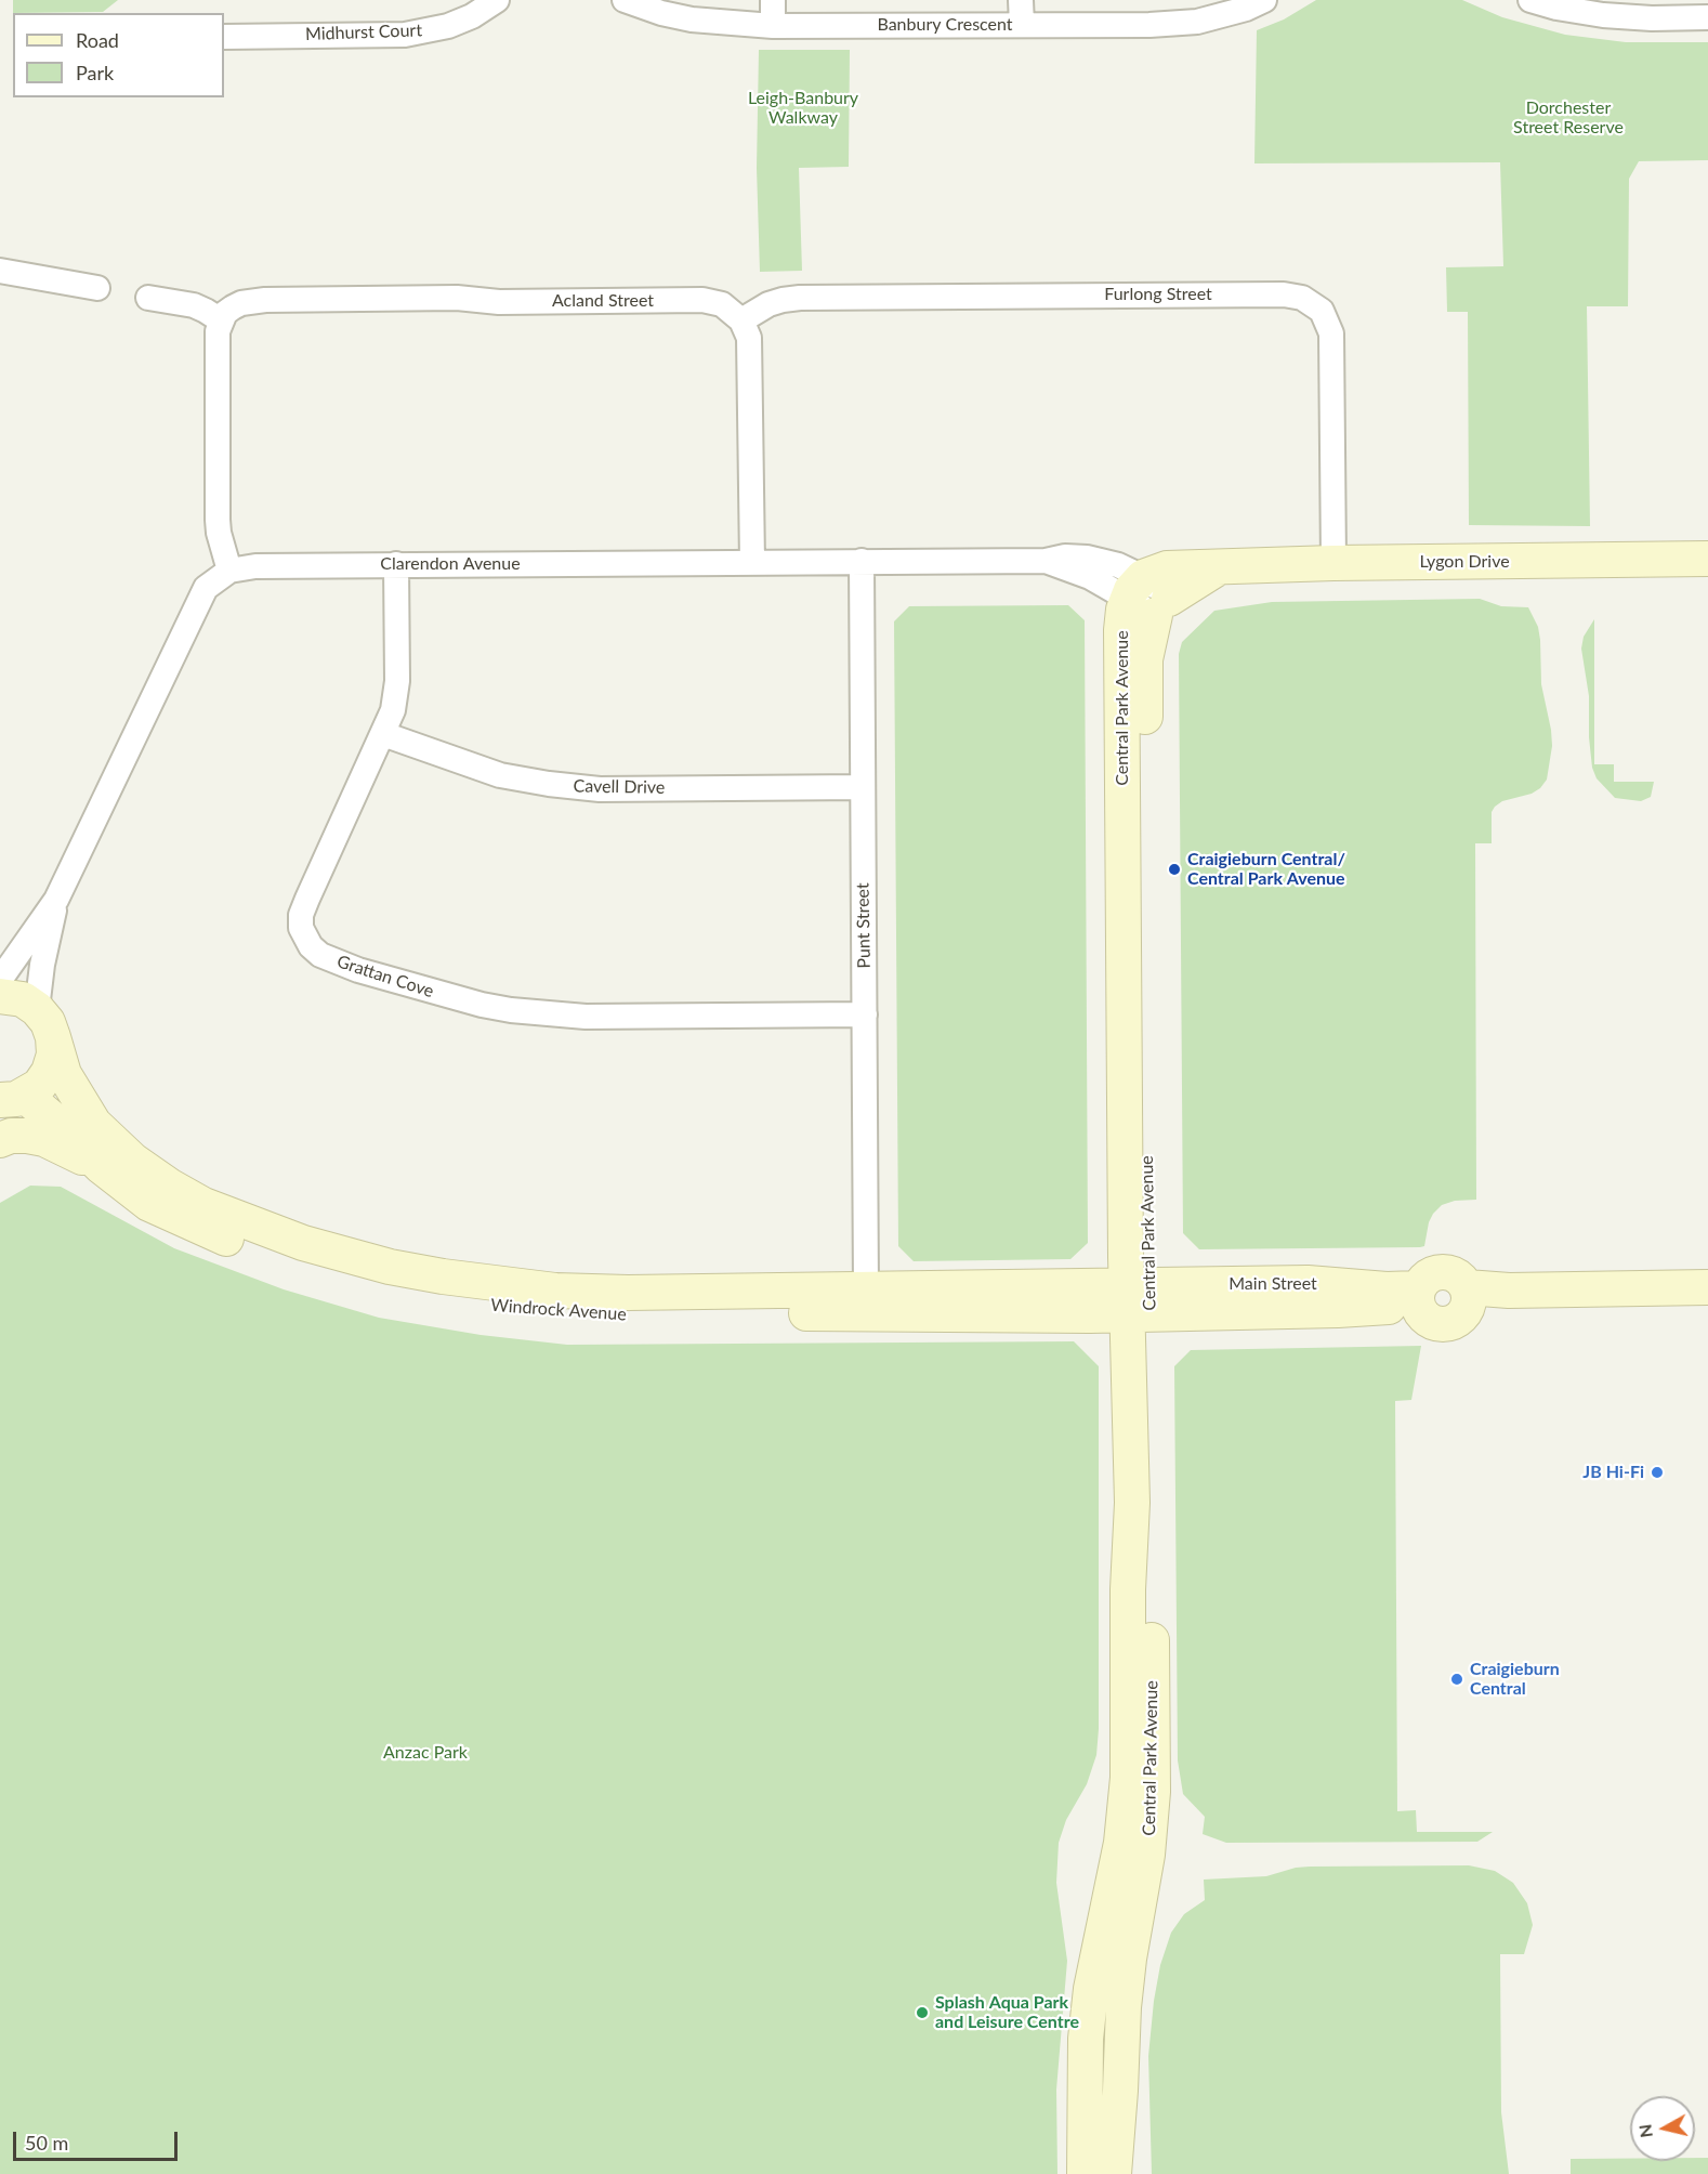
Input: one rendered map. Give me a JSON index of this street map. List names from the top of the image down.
{
  "streets": {
    "street": [
      "Banbury Crescent",
      "Midhurst Court",
      "Furlong Street",
      "Acland Street",
      "Lygon Drive",
      "Clarendon Avenue",
      "Central Park Avenue",
      "Cavell Drive",
      "Punt Street",
      "Grattan Cove",
      "Main Street",
      "Windrock Avenue"
    ]
  },
  "crossings": [
    ["Furlong Street", "Acland Street"],
    ["Furlong Street", "Lygon Drive"],
    ["Lygon Drive", "Clarendon Avenue"],
    ["Lygon Drive", "Central Park Avenue"],
    ["Clarendon Avenue", "Central Park Avenue"],
    ["Clarendon Avenue", "Punt Street"],
    ["Clarendon Avenue", "Grattan Cove"],
    ["Central Park Avenue", "Main Street"],
    ["Central Park Avenue", "Windrock Avenue"],
    ["Cavell Drive", "Punt Street"],
    ["Cavell Drive", "Grattan Cove"],
    ["Punt Street", "Grattan Cove"],
    ["Punt Street", "Windrock Avenue"],
    ["Main Street", "Windrock Avenue"]
  ],
  "parks": ["Leigh-Banbury Walkway", "Dorchester Street Reserve", "Anzac Park"],
  "places": [
    "Craigieburn Central/ Central Park Avenue",
    "JB Hi-Fi",
    "Craigieburn Central",
    "Splash Aqua Park and Leisure Centre"
  ],
  "legend": ["Road", "Park"],
  "scale_bar": "50 m",
  "north": "left"
}
